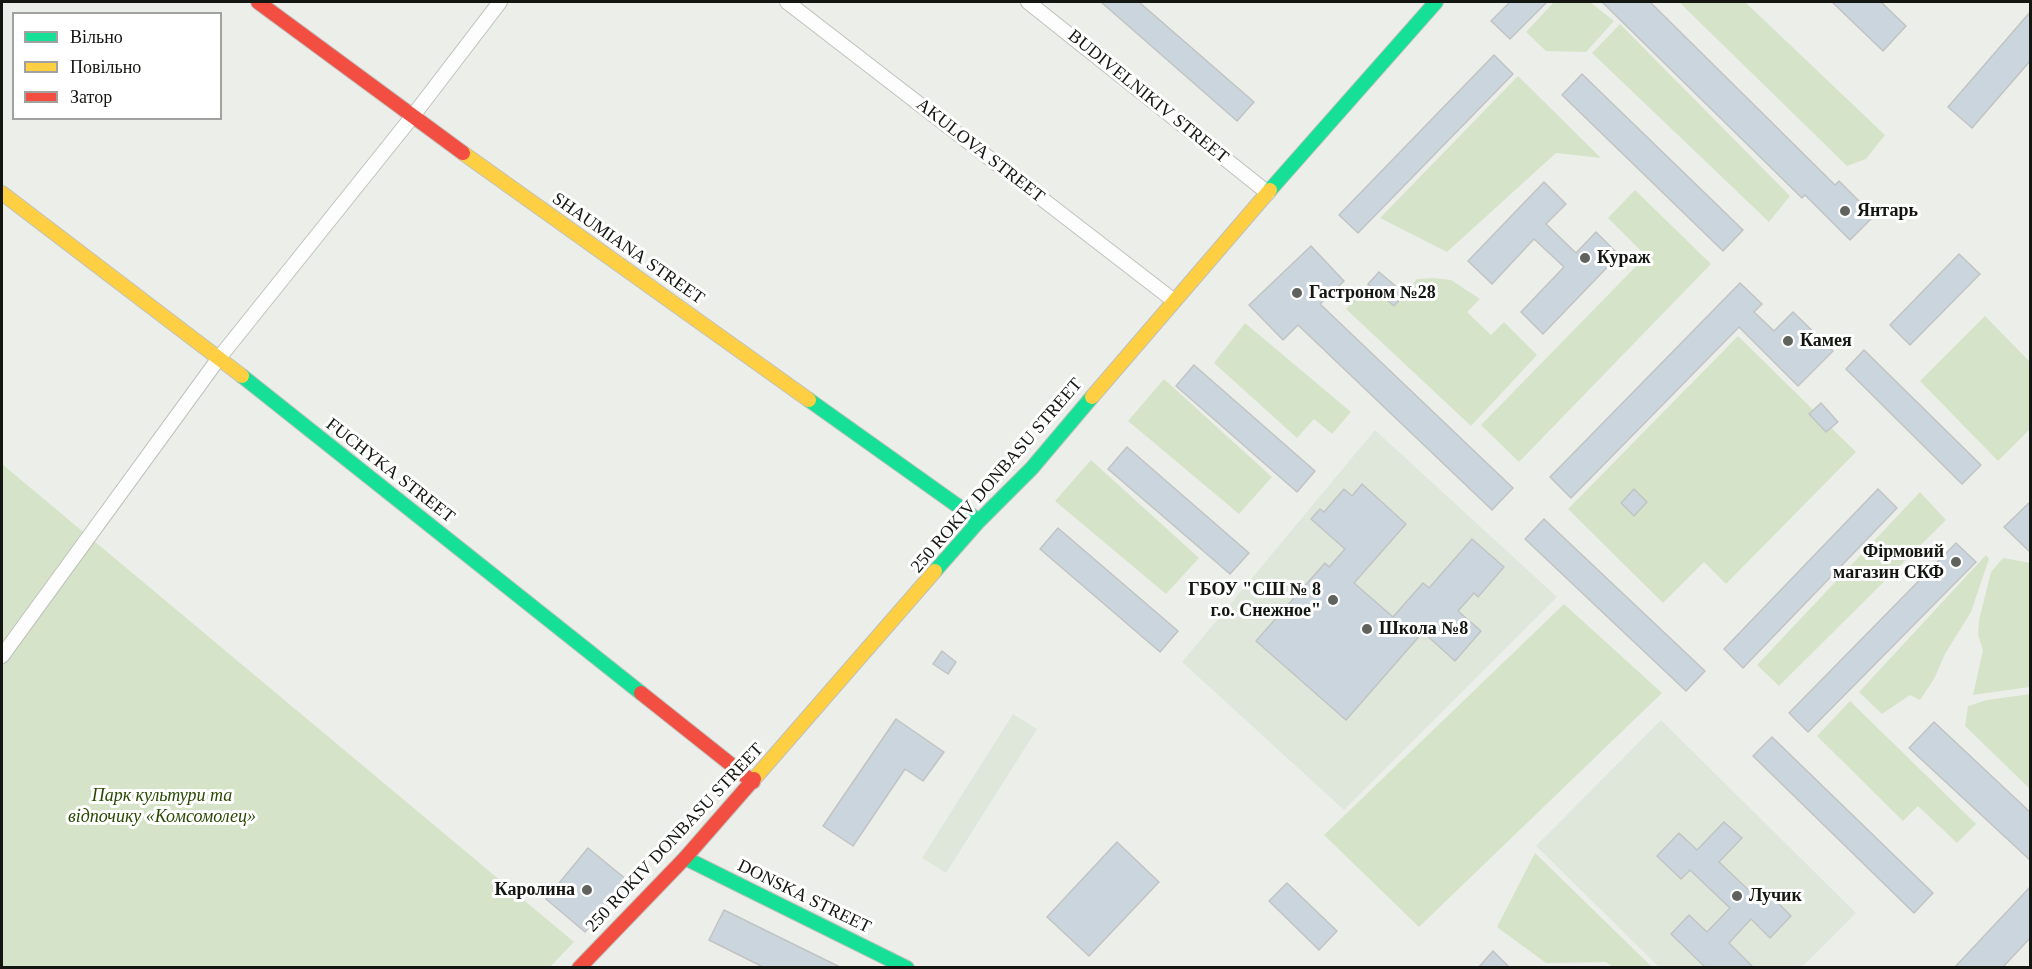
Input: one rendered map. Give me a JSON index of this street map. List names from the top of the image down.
{
  "streets": {
    "street": [
      "BUDIVELNIKIV STREET",
      "AKULOVA STREET",
      "SHAUMIANA STREET",
      "FUCHYKA STREET",
      "250 ROKIV DONBASU STREET",
      "DONSKA STREET"
    ]
  },
  "crossings": [
    ["BUDIVELNIKIV STREET", "250 ROKIV DONBASU STREET"],
    ["AKULOVA STREET", "250 ROKIV DONBASU STREET"],
    ["SHAUMIANA STREET", "250 ROKIV DONBASU STREET"],
    ["FUCHYKA STREET", "250 ROKIV DONBASU STREET"],
    ["250 ROKIV DONBASU STREET", "DONSKA STREET"]
  ],
  "parks": ["Парк культури та відпочику «Комсомолец»"],
  "places": [
    "Янтарь",
    "Кураж",
    "Гастроном №28",
    "Камея",
    "Фірмовий магазин СКФ",
    "ГБОУ \"СШ № 8 г.о. Снежное\"",
    "Школа №8",
    "Каролина",
    "Лучик"
  ],
  "legend": ["Вільно", "Повільно", "Затор"]
}
